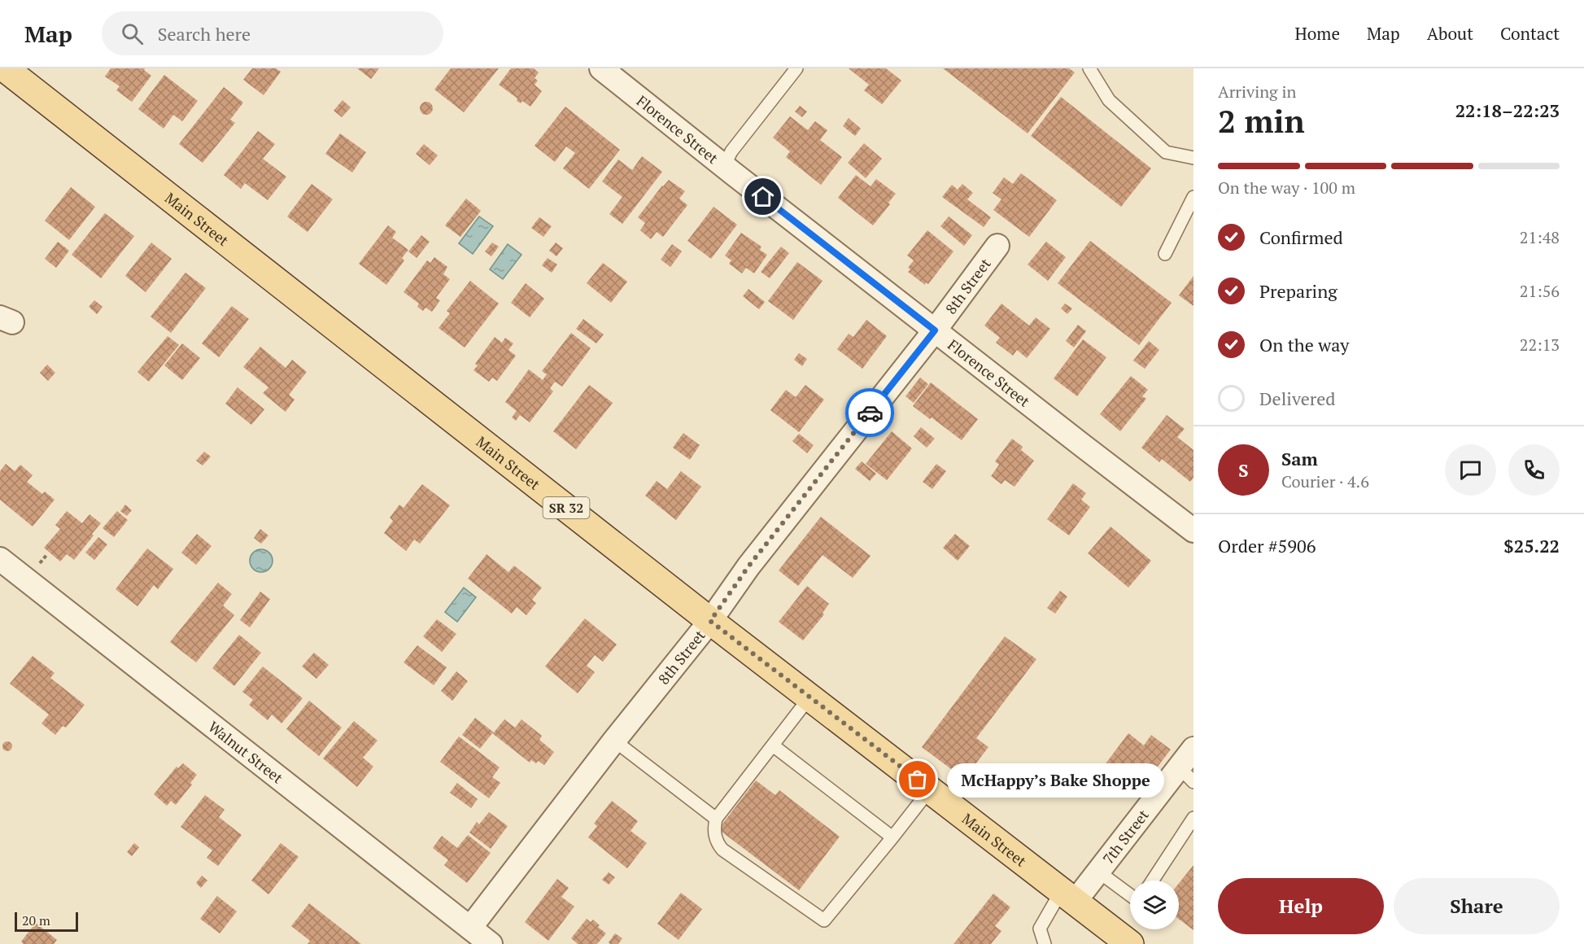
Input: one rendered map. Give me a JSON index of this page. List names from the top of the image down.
{
  "streets": {
    "main road": ["Main Street", "SR 32"],
    "street": [
      "Florence Street",
      "8th Street",
      "Walnut Street",
      "7th Street"
    ]
  },
  "crossings": [
    ["Florence Street", "8th Street"],
    ["Main Street", "8th Street"],
    ["Main Street", "7th Street"],
    ["8th Street", "Walnut Street"]
  ],
  "places": ["McHappy’s Bake Shoppe"],
  "scale_bar": "20 m",
  "page": {
    "header": "Map",
    "search": "Search here",
    "nav": [
      "Home",
      "Map",
      "About",
      "Contact"
    ],
    "heading": ["2 min", "Arriving in", "22:18–22:23"],
    "panel": [
      "Sam",
      "Courier · 4.6",
      "Order #5906",
      "$25.22"
    ],
    "bar": "On the way · 100 m",
    "list": [
      ["Confirmed", "21:48"],
      ["Preparing", "21:56"],
      ["On the way", "22:13"],
      "Delivered"
    ],
    "round": "S",
    "bubble": "McHappy’s Bake Shoppe",
    "buttons": ["Help", "Share"],
    "scale": "20 m"
  }
}
